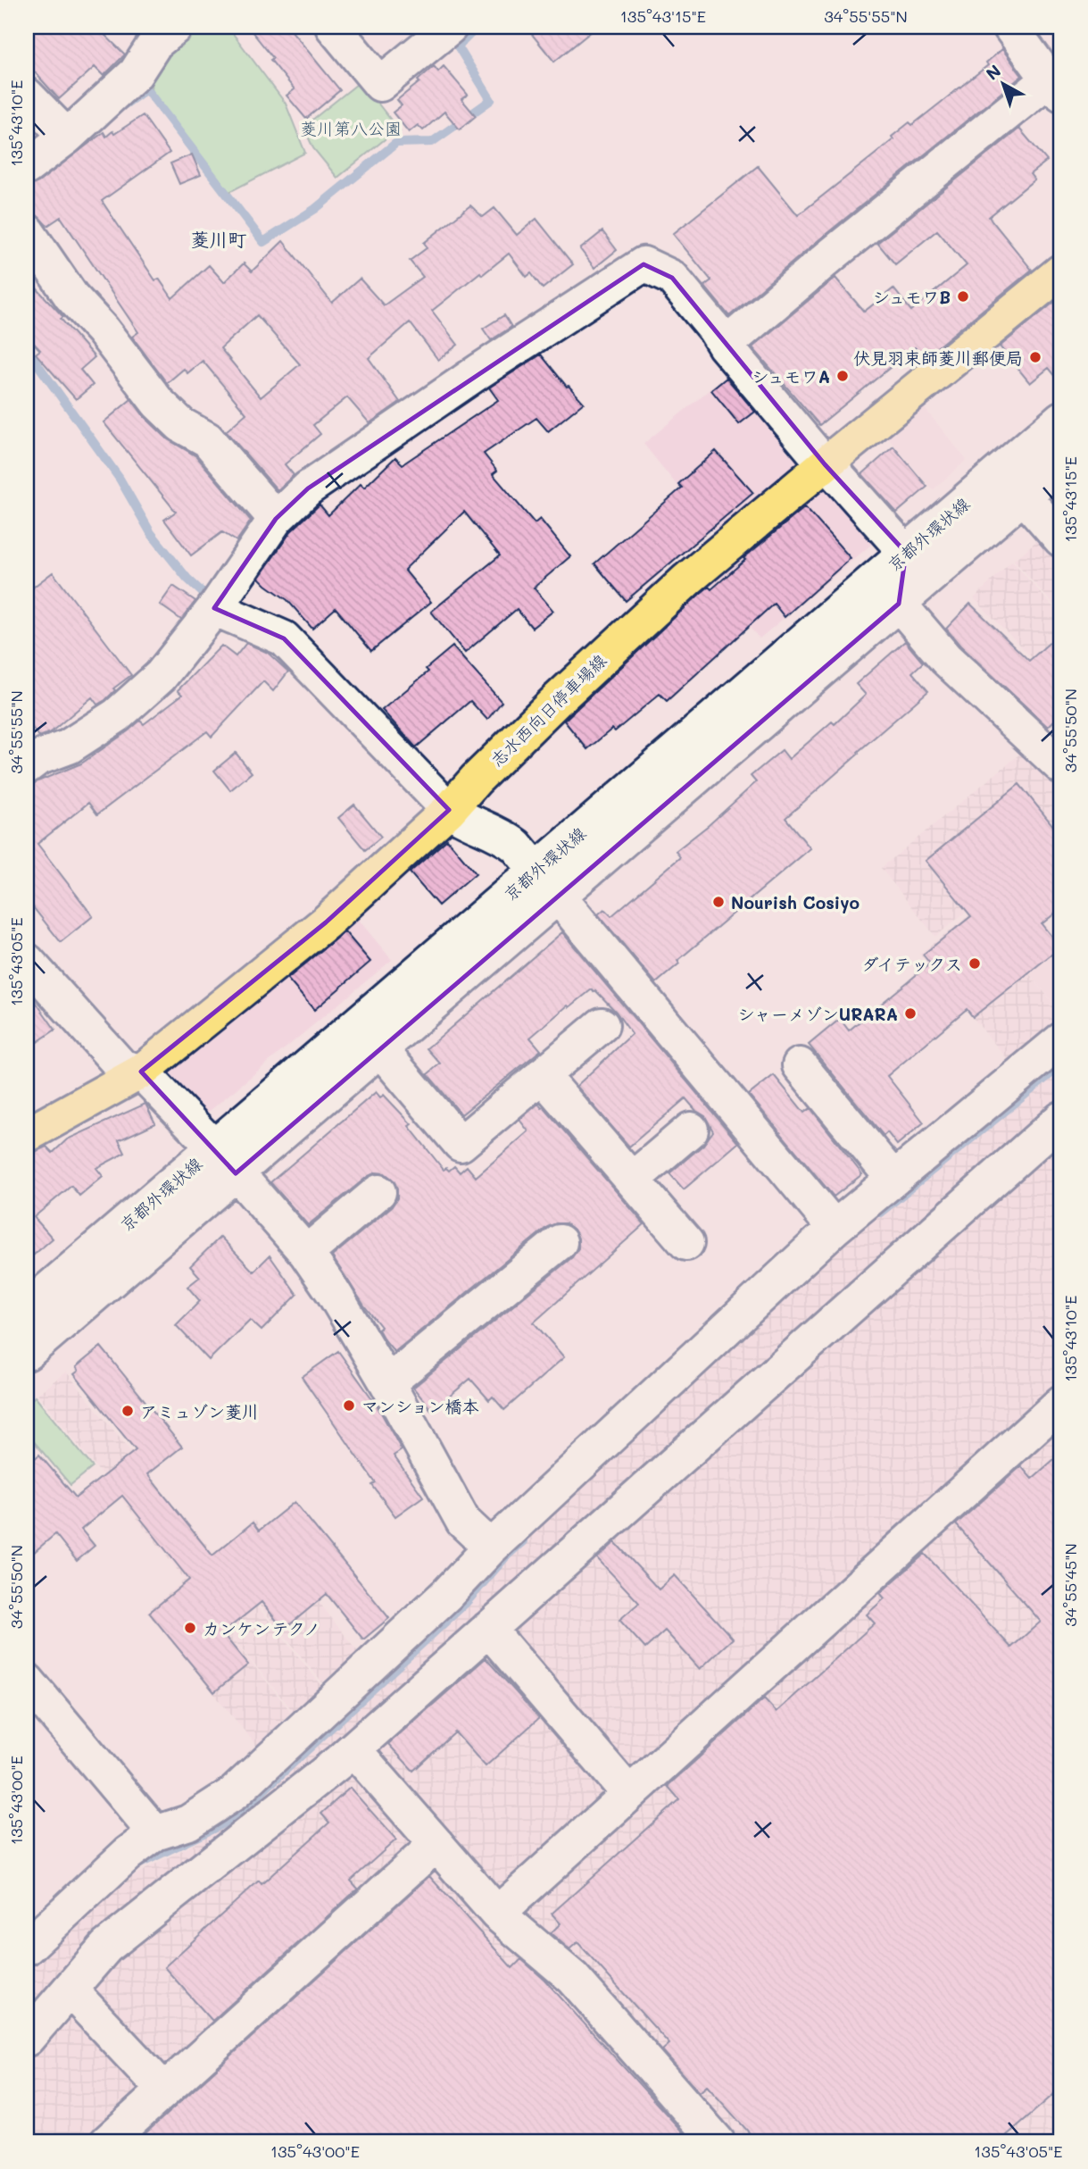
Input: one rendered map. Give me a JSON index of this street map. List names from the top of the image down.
{
  "streets": {
    "main road": ["志水西向日停車場線"],
    "street": ["京都外環状線"]
  },
  "districts": ["菱川町"],
  "parks": ["菱川第八公園"],
  "places": [
    "シュモワB",
    "伏見羽束師菱川郵便局",
    "シュモワA",
    "Nourish Cosiyo",
    "ダイテックス",
    "シャーメゾンURARA",
    "マンション橋本",
    "アミュゾン菱川",
    "カンケンテクノ"
  ],
  "north": "top left",
  "coordinates": [
    "135°43'15\"E",
    "34°55'55\"N",
    "135°43'10\"E",
    "34°55'50\"N",
    "135°43'05\"E",
    "34°55'45\"N",
    "135°43'00\"E"
  ]
}
